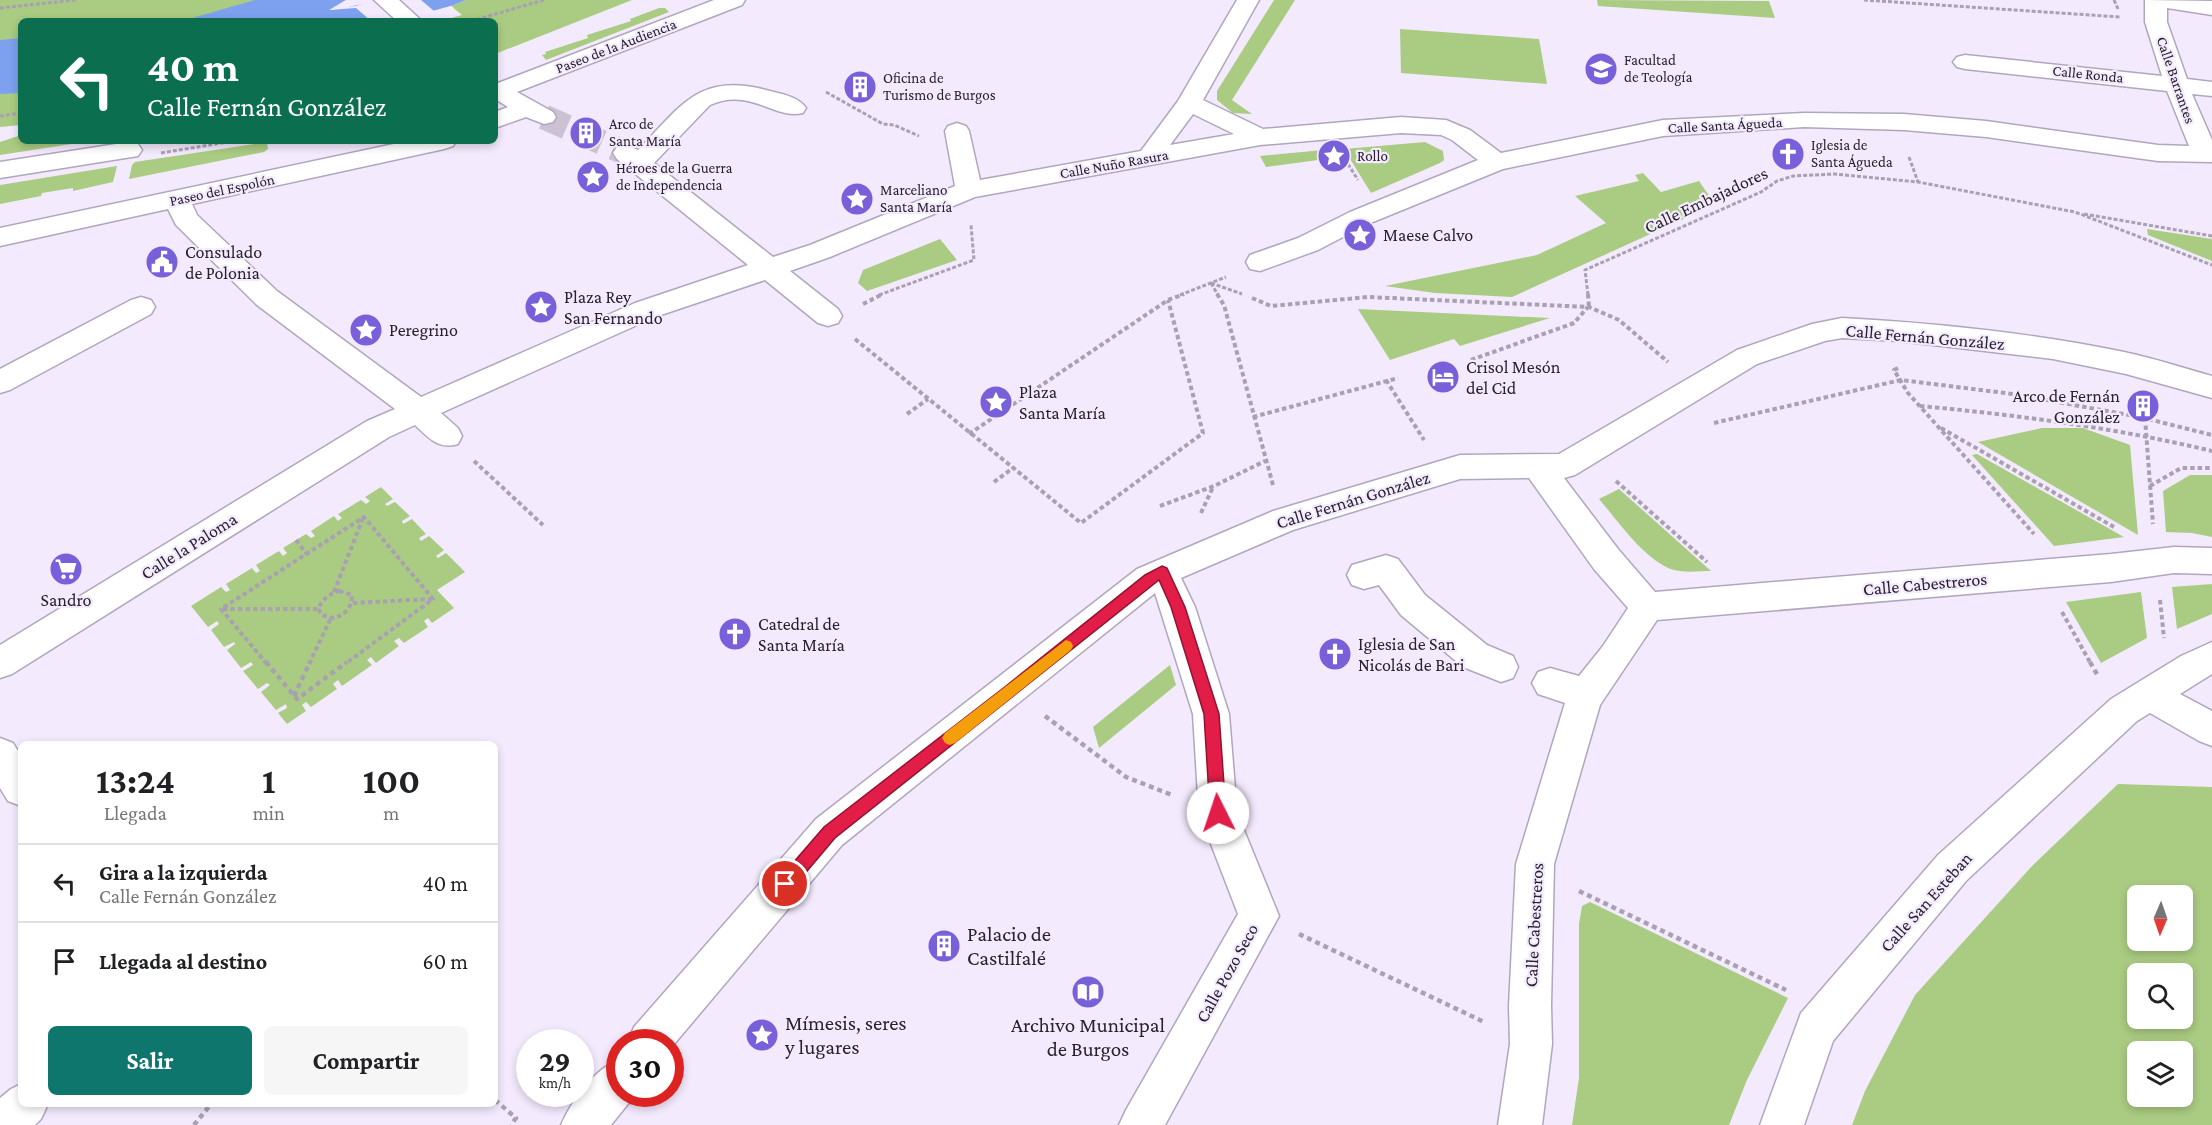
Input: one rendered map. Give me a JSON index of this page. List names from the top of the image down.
{
  "streets": {
    "street": [
      "Paseo de la Audiencia",
      "Calle Ronda",
      "Calle Barrantes",
      "Calle Santa Águeda",
      "Calle Nuño Rasura",
      "Paseo del Espolón",
      "Calle Fernán González",
      "Calle la Paloma",
      "Calle Cabestreros",
      "Calle San Esteban",
      "Calle Pozo Seco"
    ],
    "path": ["Calle Embajadores"]
  },
  "crossings": [
    ["Calle Ronda", "Calle Barrantes"],
    ["Calle Barrantes", "Calle Santa Águeda"],
    ["Calle Santa Águeda", "Calle Nuño Rasura"],
    ["Calle Fernán González", "Calle Pozo Seco"]
  ],
  "places": {
    "school or university": ["Facultad de Teología"],
    "building": [
      "Oficina de Turismo de Burgos",
      "Arco de Santa María",
      "Arco de Fernán González",
      "Palacio de Castilfalé"
    ],
    "church": ["Iglesia de Santa Águeda", "Catedral de Santa María", "Iglesia de San Nicolás de Bari"],
    "place": [
      "Rollo",
      "Héroes de la Guerra de Independencia",
      "Marceliano Santa María",
      "Maese Calvo",
      "Plaza Rey San Fernando",
      "Peregrino",
      "Plaza Santa María",
      "Mímesis, seres y lugares"
    ],
    "public building": ["Consulado de Polonia"],
    "hotel": ["Crisol Mesón del Cid"],
    "supermarket": ["Sandro"],
    "library": ["Archivo Municipal de Burgos"]
  },
  "north": "bottom",
  "page": {
    "turn": ["40 m", "Calle Fernán González"],
    "eta": [
      "13:24",
      "Llegada",
      "1",
      "min",
      "100",
      "m"
    ],
    "list": [
      {
        "name": "Gira a la izquierda",
        "note": "Calle Fernán González",
        "value": "40 m"
      },
      {
        "name": "Llegada al destino",
        "value": "60 m"
      }
    ],
    "buttons": ["Salir", "Compartir"],
    "speed": "29 km/h",
    "limit": "30"
  }
}
